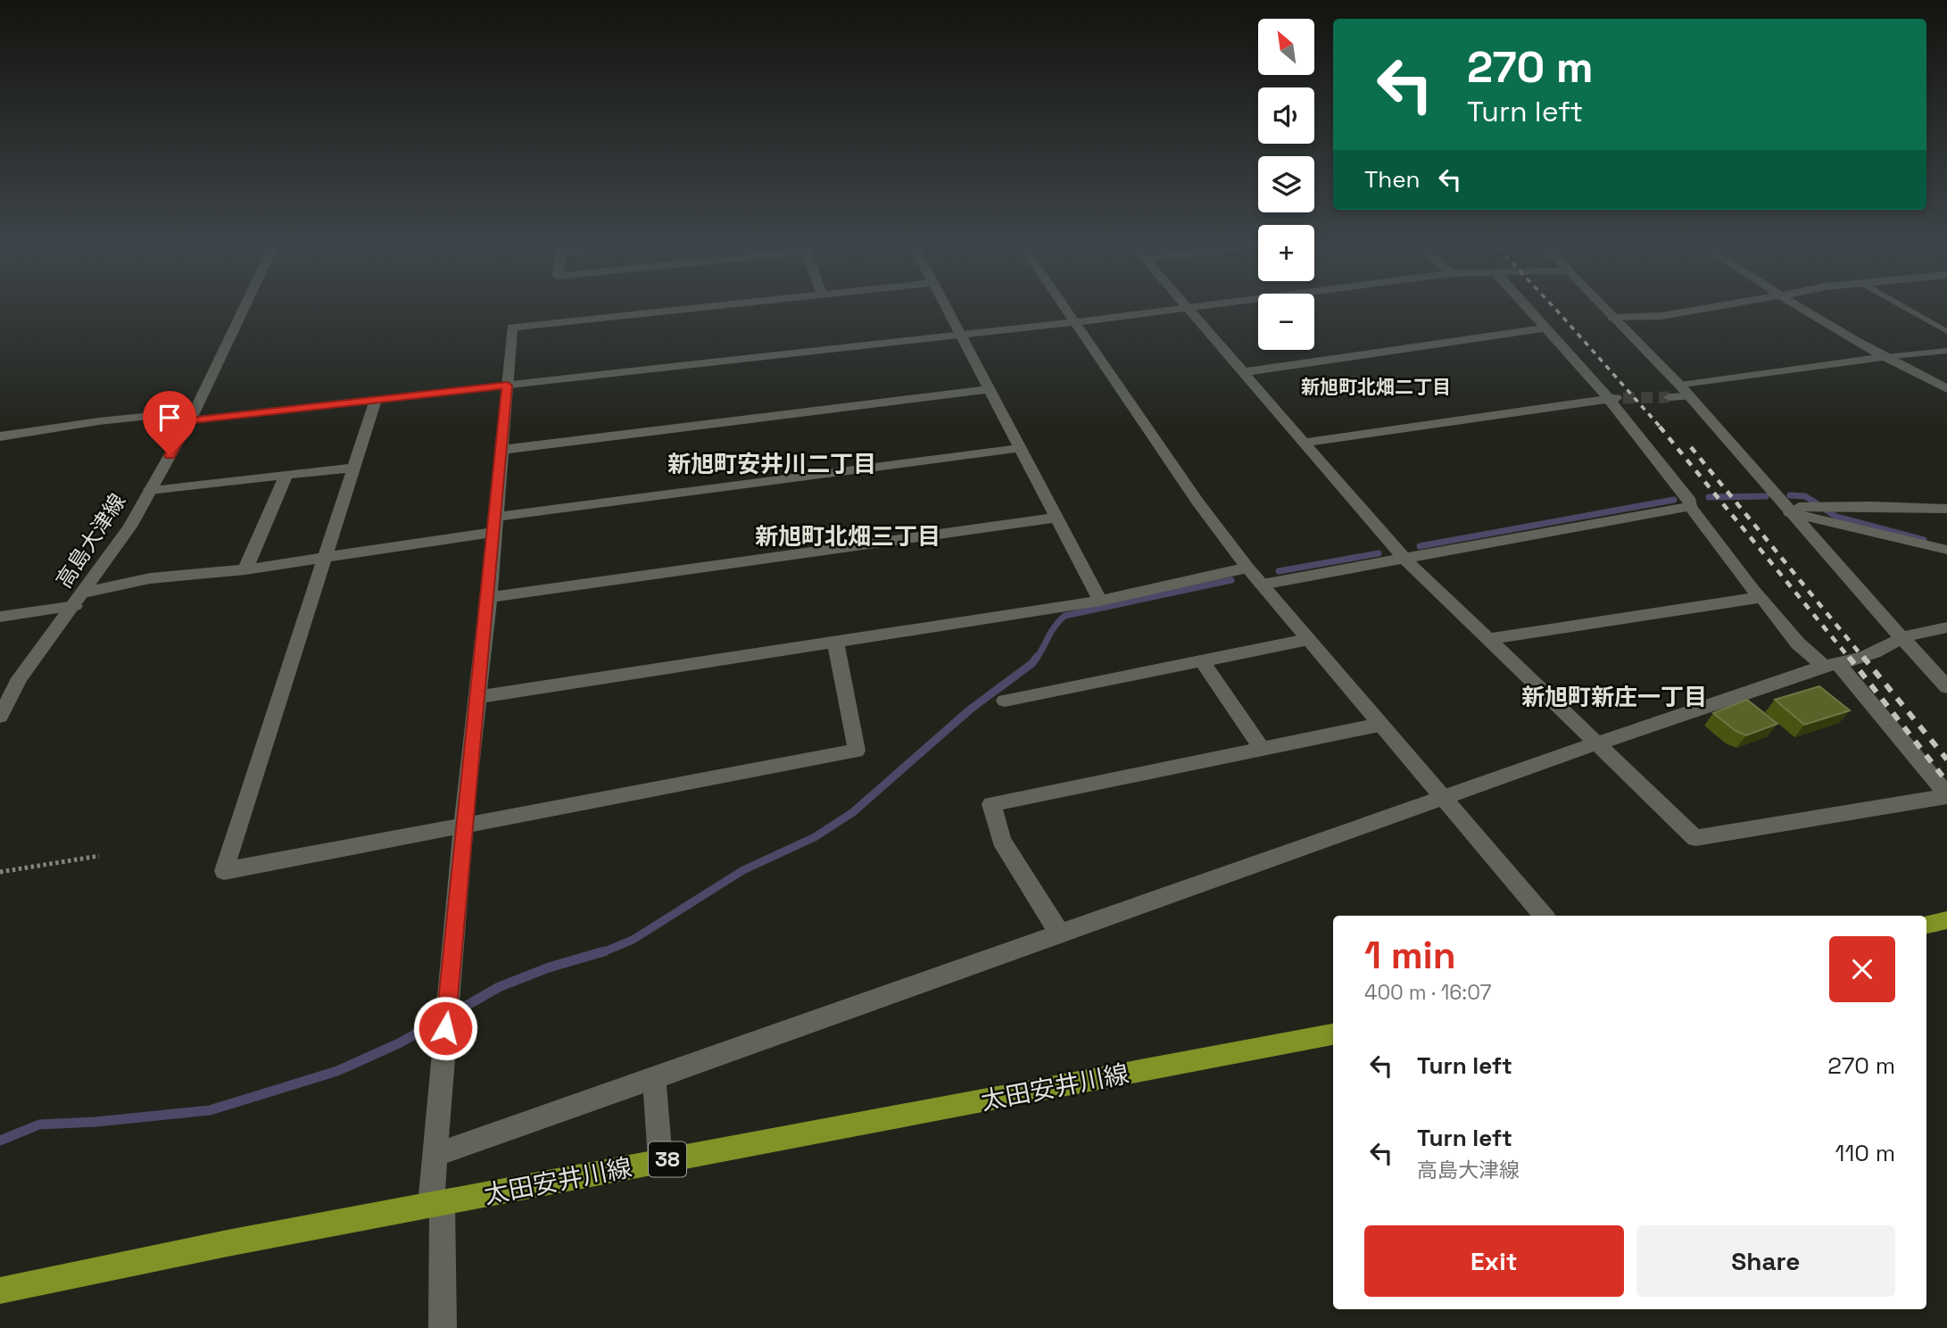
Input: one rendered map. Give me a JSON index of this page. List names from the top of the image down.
{
  "streets": {
    "main road": ["太田安井川線", "38"],
    "street": ["高島大津線"]
  },
  "districts": [
    "新旭町北畑二丁目",
    "新旭町安井川二丁目",
    "新旭町北畑三丁目",
    "新旭町新庄一丁目"
  ],
  "north": "top left",
  "page": {
    "map_buttons": ["+", "−"],
    "turn": ["270 m", "Turn left"],
    "then": "Then",
    "heading": ["1 min", "400 m · 16:07"],
    "list": [
      {
        "name": "Turn left",
        "value": "270 m"
      },
      {
        "name": "Turn left",
        "note": "高島大津線",
        "value": "110 m"
      }
    ],
    "buttons": ["Exit", "Share"]
  }
}
